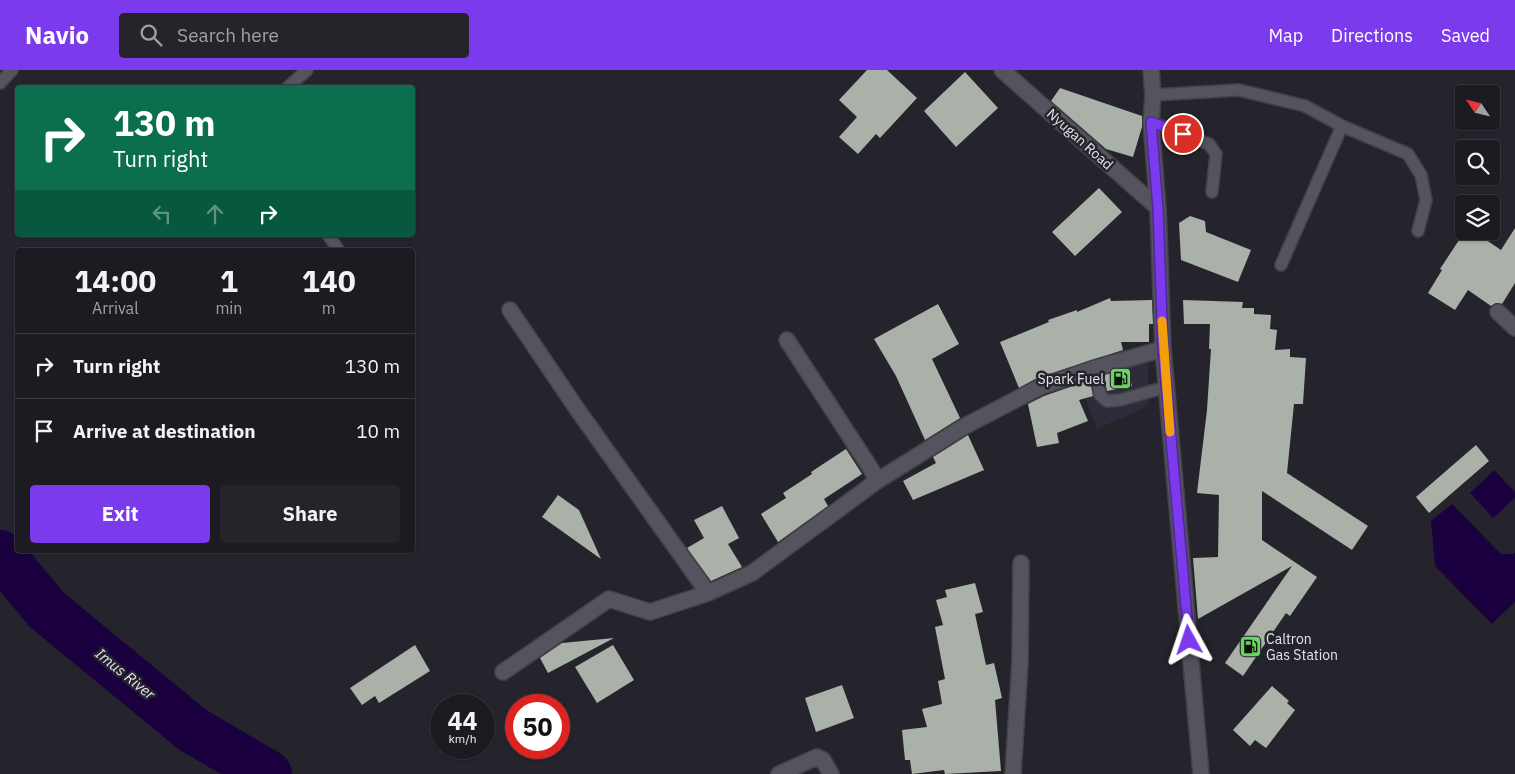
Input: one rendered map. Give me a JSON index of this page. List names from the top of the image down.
{
  "streets": {
    "street": ["Nyugan Road"]
  },
  "water": ["Imus River"],
  "places": {
    "fuel station": ["Spark Fuel", "Caltron Gas Station"]
  },
  "north": "top left",
  "page": {
    "header": "Navio",
    "search": "Search here",
    "nav": ["Map", "Directions", "Saved"],
    "turn": ["130 m", "Turn right"],
    "eta": [
      "14:00",
      "Arrival",
      "1",
      "min",
      "140",
      "m"
    ],
    "list": [
      {
        "name": "Turn right",
        "value": "130 m"
      },
      {
        "name": "Arrive at destination",
        "value": "10 m"
      }
    ],
    "buttons": ["Exit", "Share"],
    "speed": "44 km/h",
    "limit": "50"
  }
}
